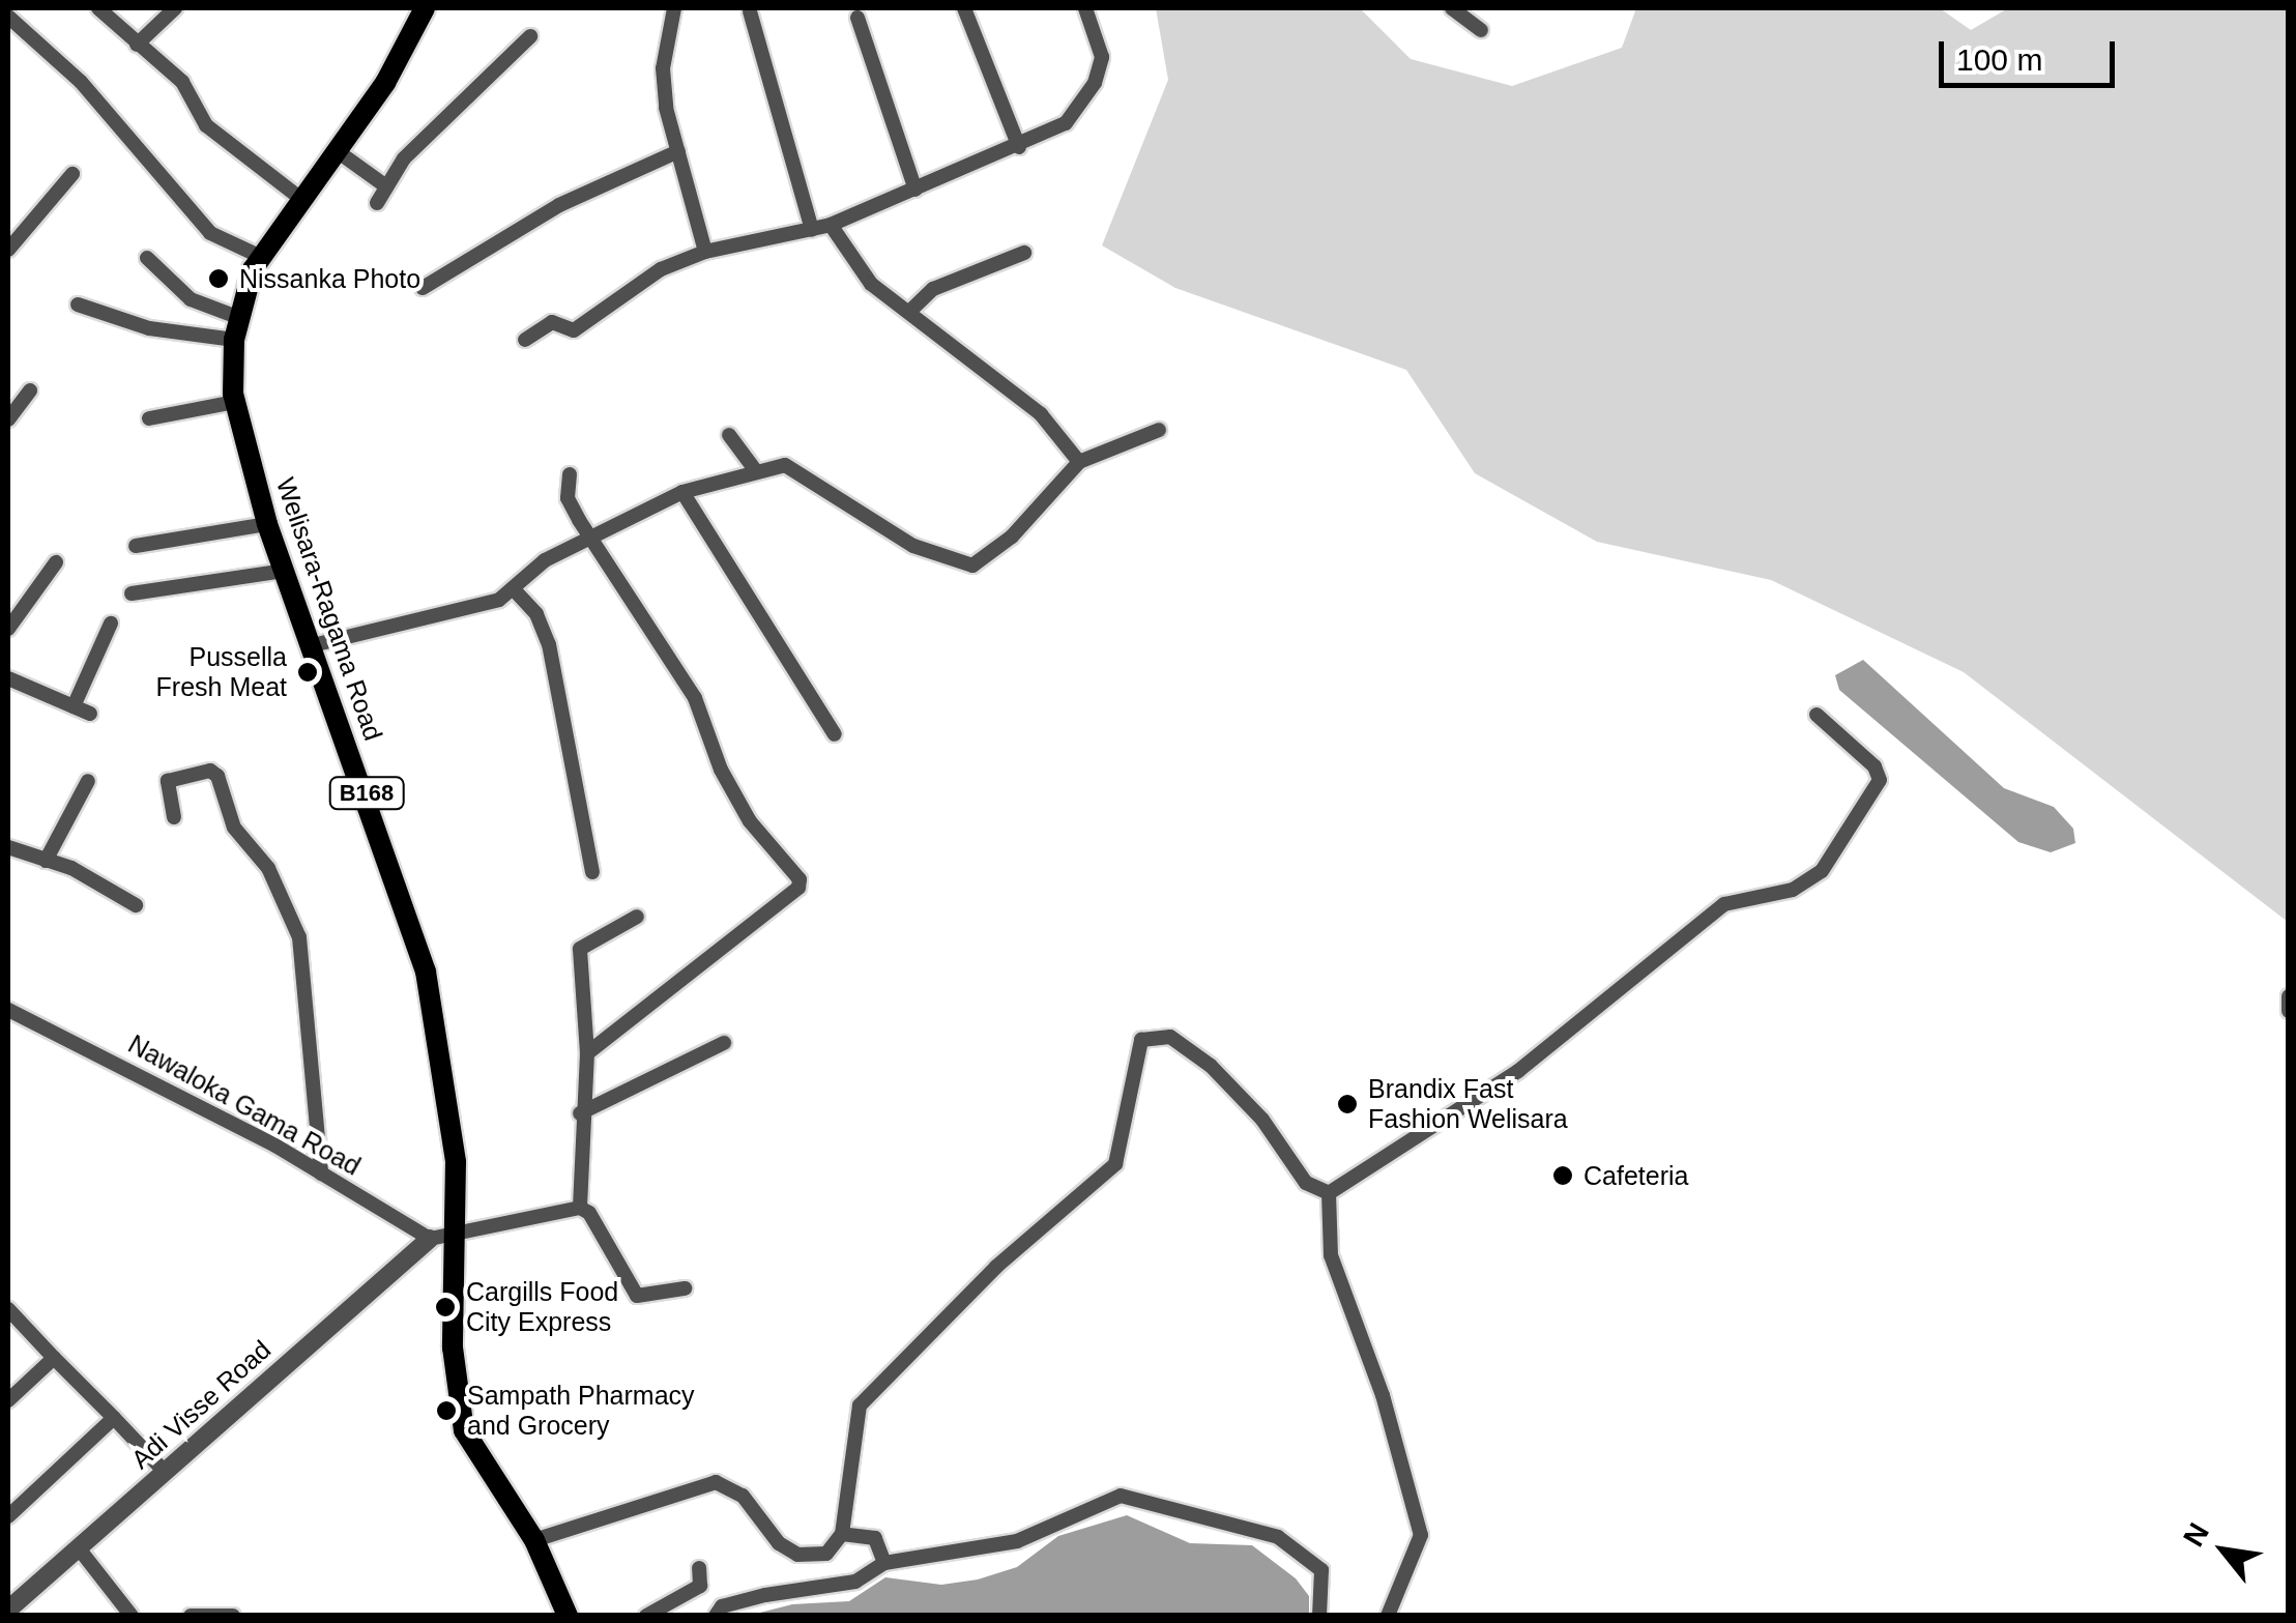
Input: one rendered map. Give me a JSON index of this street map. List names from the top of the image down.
{
  "streets": {
    "main road": ["Welisara-Ragama Road", "B168"],
    "street": ["Nawaloka Gama Road", "Adi Visse Road"]
  },
  "crossings": [
    ["Nawaloka Gama Road", "Adi Visse Road"]
  ],
  "places": [
    "Nissanka Photo",
    "Pussella Fresh Meat",
    "Brandix Fast Fashion Welisara",
    "Cafeteria",
    "Cargills Food City Express",
    "Sampath Pharmacy and Grocery"
  ],
  "scale_bar": "100 m",
  "north": "top left"
}
